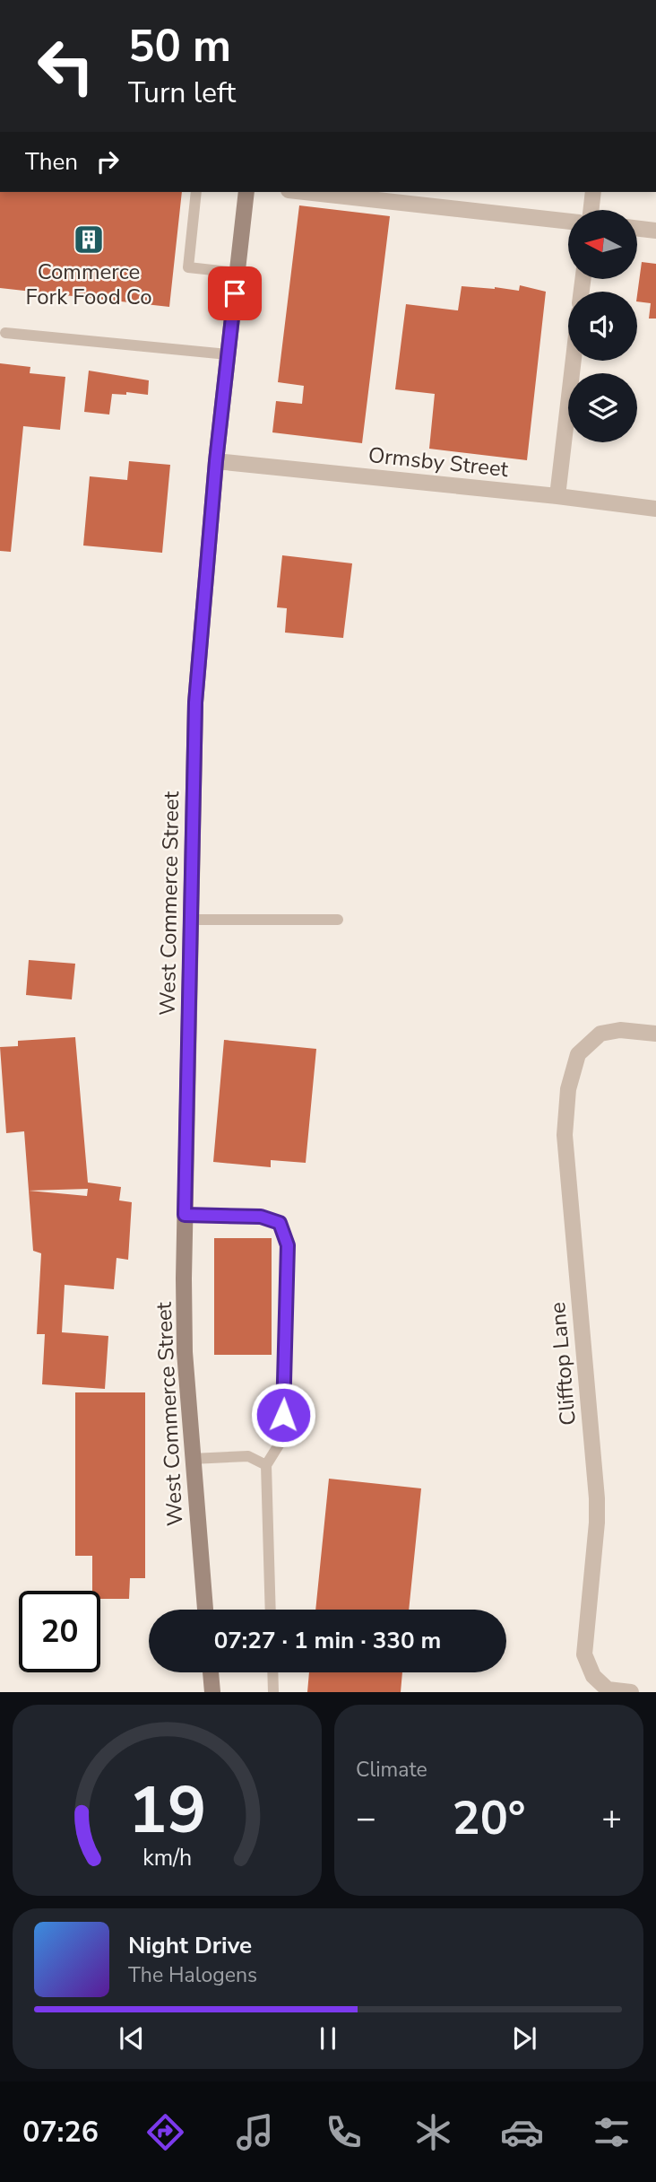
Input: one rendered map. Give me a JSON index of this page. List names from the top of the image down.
{
  "streets": {
    "street": ["Ormsby Street", "West Commerce Street", "Clifftop Lane"]
  },
  "crossings": [
    ["Ormsby Street", "West Commerce Street"]
  ],
  "places": {
    "building": ["Commerce Fork Food Co"]
  },
  "north": "left",
  "page": {
    "turn": ["50 m", "Turn left"],
    "then": "Then",
    "limit": "20",
    "trip": "07:27 · 1 min · 330 m",
    "tile": "Climate",
    "heat": ["−", "20°", "+"],
    "song": ["Night Drive", "The Halogens"],
    "tabs": "07:26",
    "gauge": ["19", "km/h"]
  }
}
